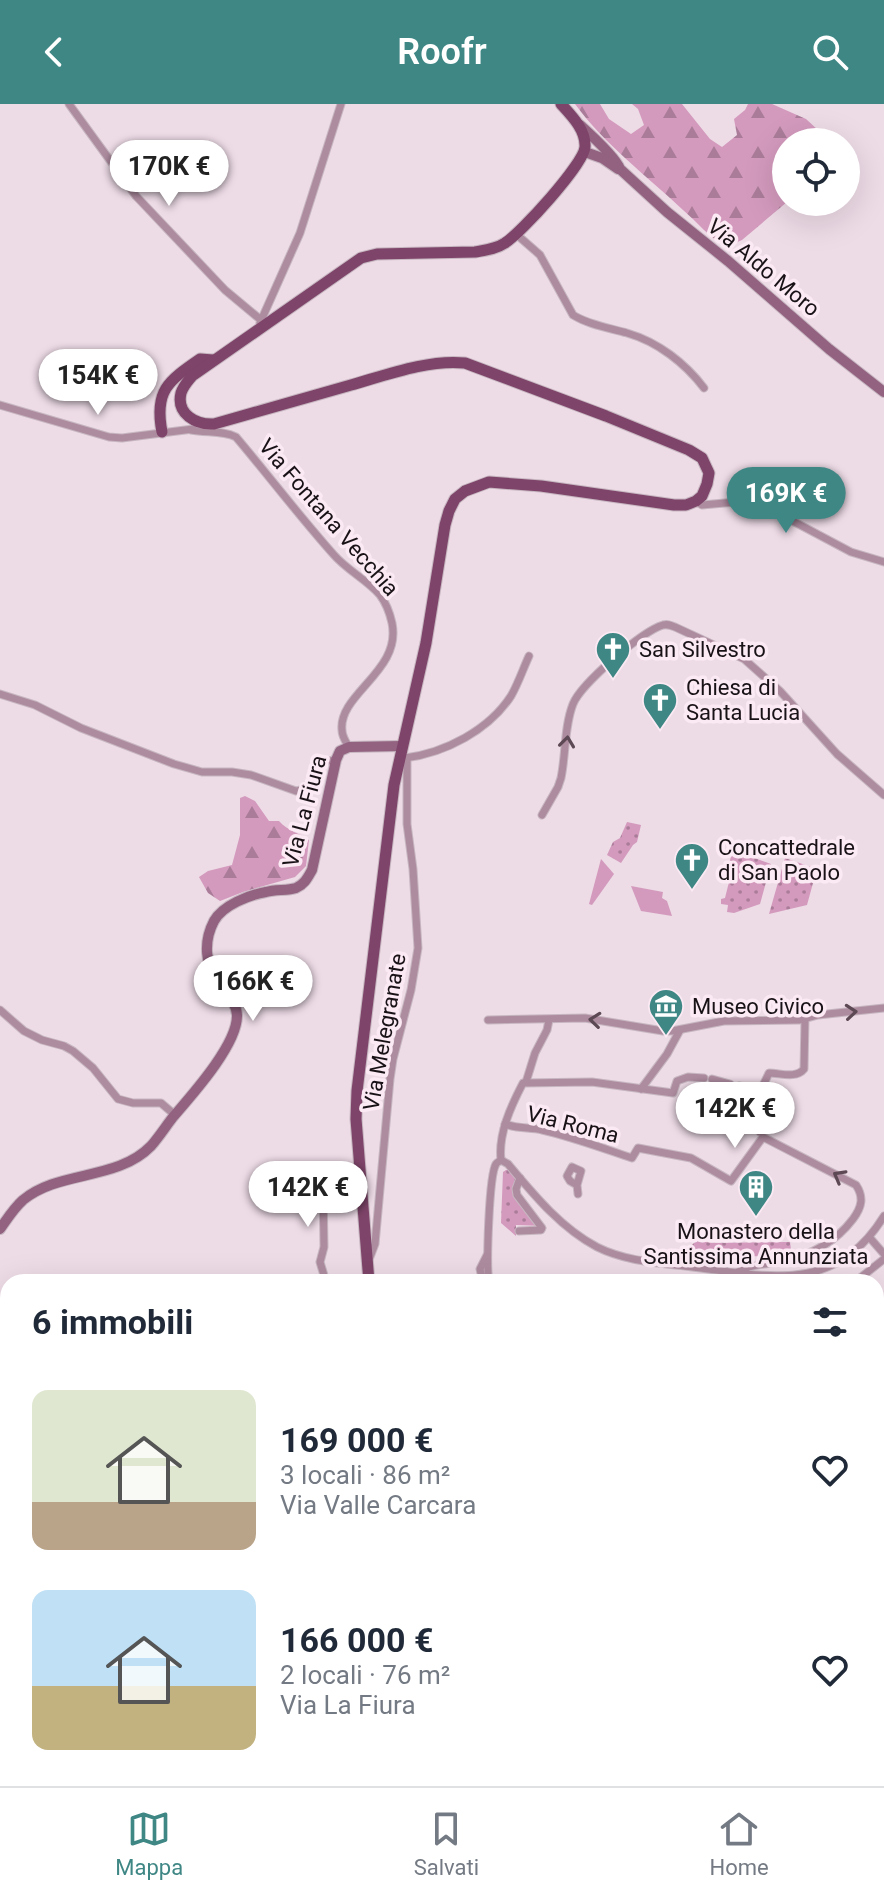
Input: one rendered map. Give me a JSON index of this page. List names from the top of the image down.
{
  "streets": {
    "main road": ["Via Aldo Moro", "Via La Fiura"],
    "street": ["Via Fontana Vecchia", "Via Melegranate", "Via Roma"]
  },
  "crossings": [
    ["Via Fontana Vecchia", "Via La Fiura"],
    ["Via La Fiura", "Via Melegranate"]
  ],
  "places": {
    "church": ["San Silvestro", "Chiesa di Santa Lucia", "Concattedrale di San Paolo"],
    "museum": ["Museo Civico"],
    "building": ["Monastero della Santissima Annunziata"]
  },
  "page": {
    "header": "Roofr",
    "price": [
      "170K €",
      "154K €",
      "169K €",
      "166K €",
      "142K €",
      "142K €"
    ],
    "heading": "6 immobili",
    "list": [
      {
        "name": "169 000 €",
        "note": "3 locali · 86 m² · Via Valle Carcara"
      },
      {
        "name": "166 000 €",
        "note": "2 locali · 76 m² · Via La Fiura"
      }
    ],
    "tabs": ["Mappa", "Salvati", "Home"]
  }
}
